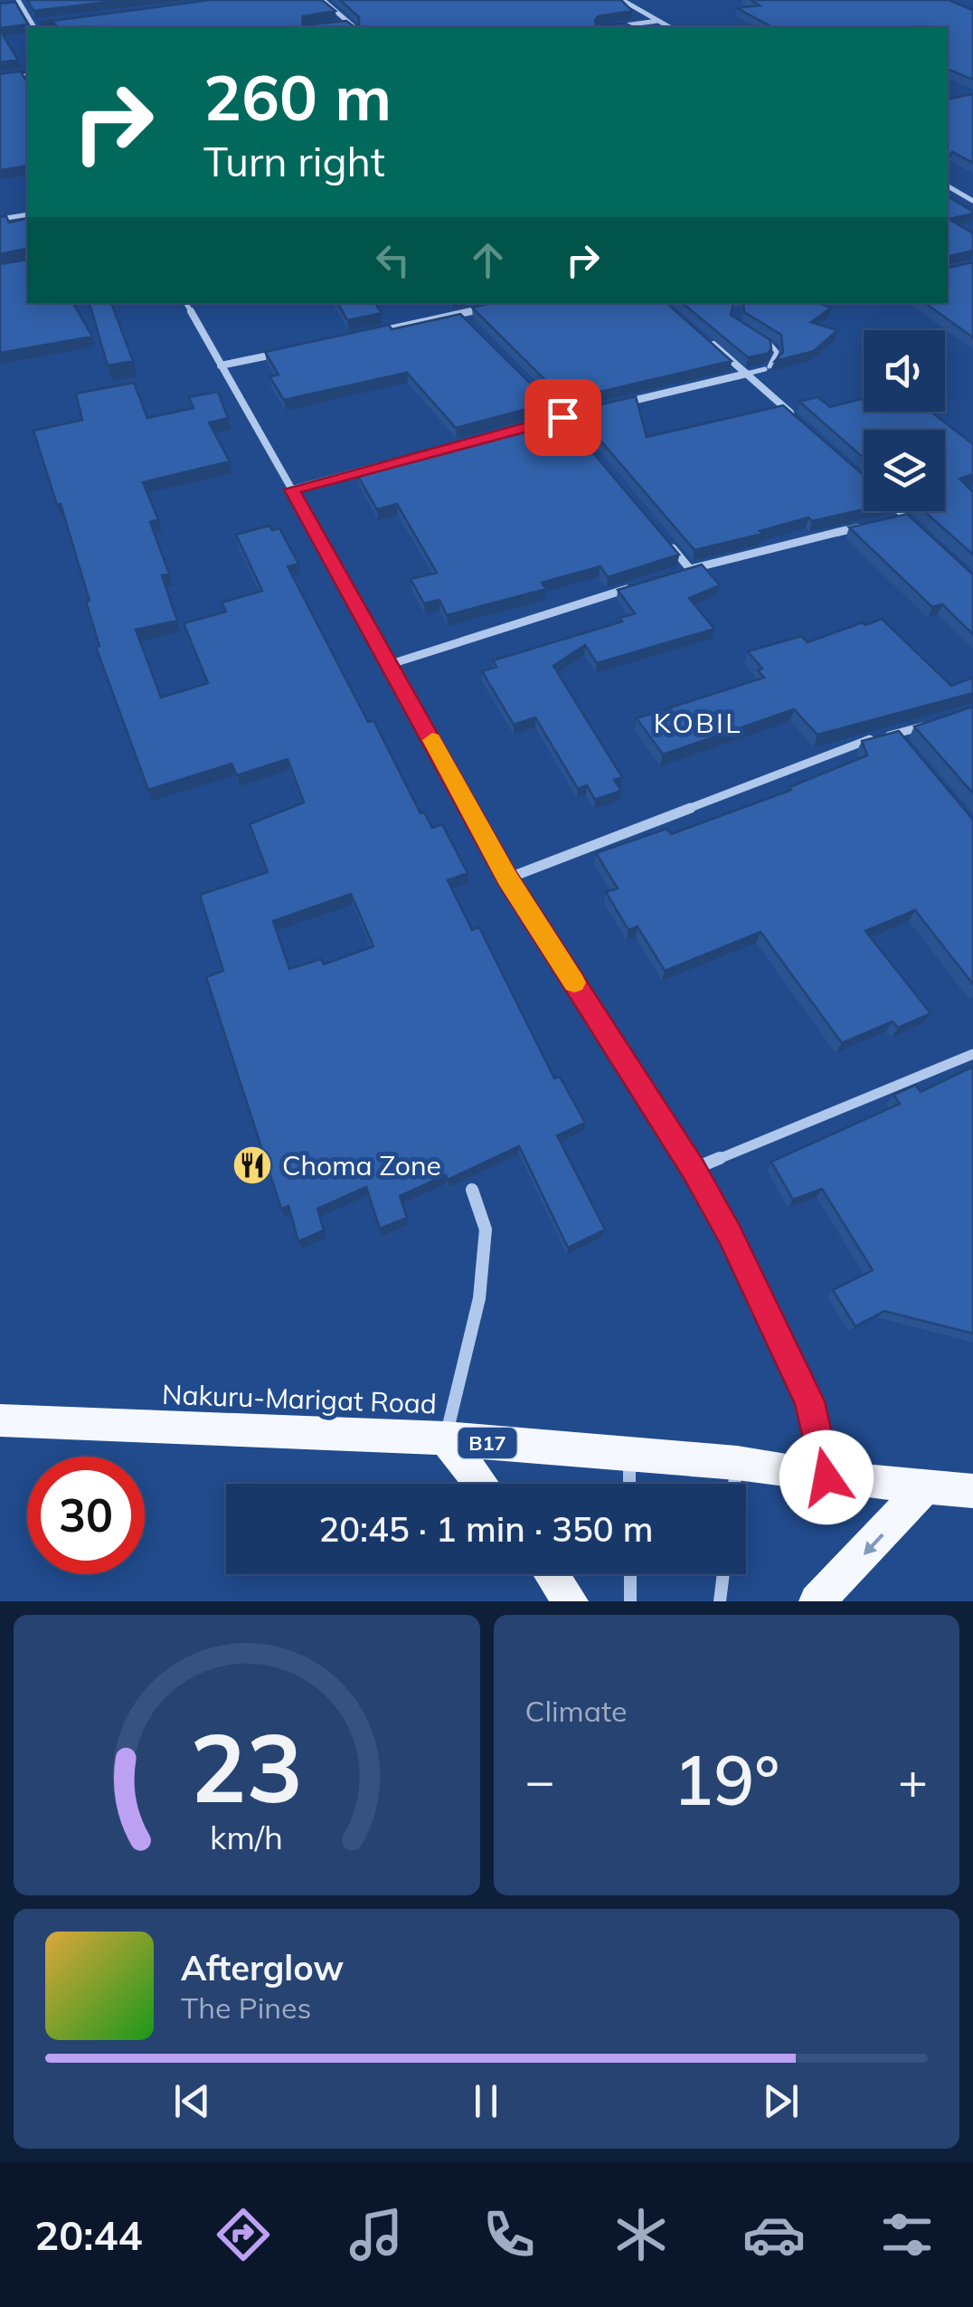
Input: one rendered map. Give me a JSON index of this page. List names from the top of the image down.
{
  "streets": {
    "main road": ["Nakuru-Marigat Road", "B17"]
  },
  "districts": ["KOBIL"],
  "places": {
    "restaurant": ["Choma Zone"]
  },
  "page": {
    "turn": ["260 m", "Turn right"],
    "limit": "30",
    "trip": "20:45 · 1 min · 350 m",
    "tile": "Climate",
    "heat": ["−", "19°", "+"],
    "song": ["Afterglow", "The Pines"],
    "tabs": "20:44",
    "gauge": ["23", "km/h"]
  }
}
